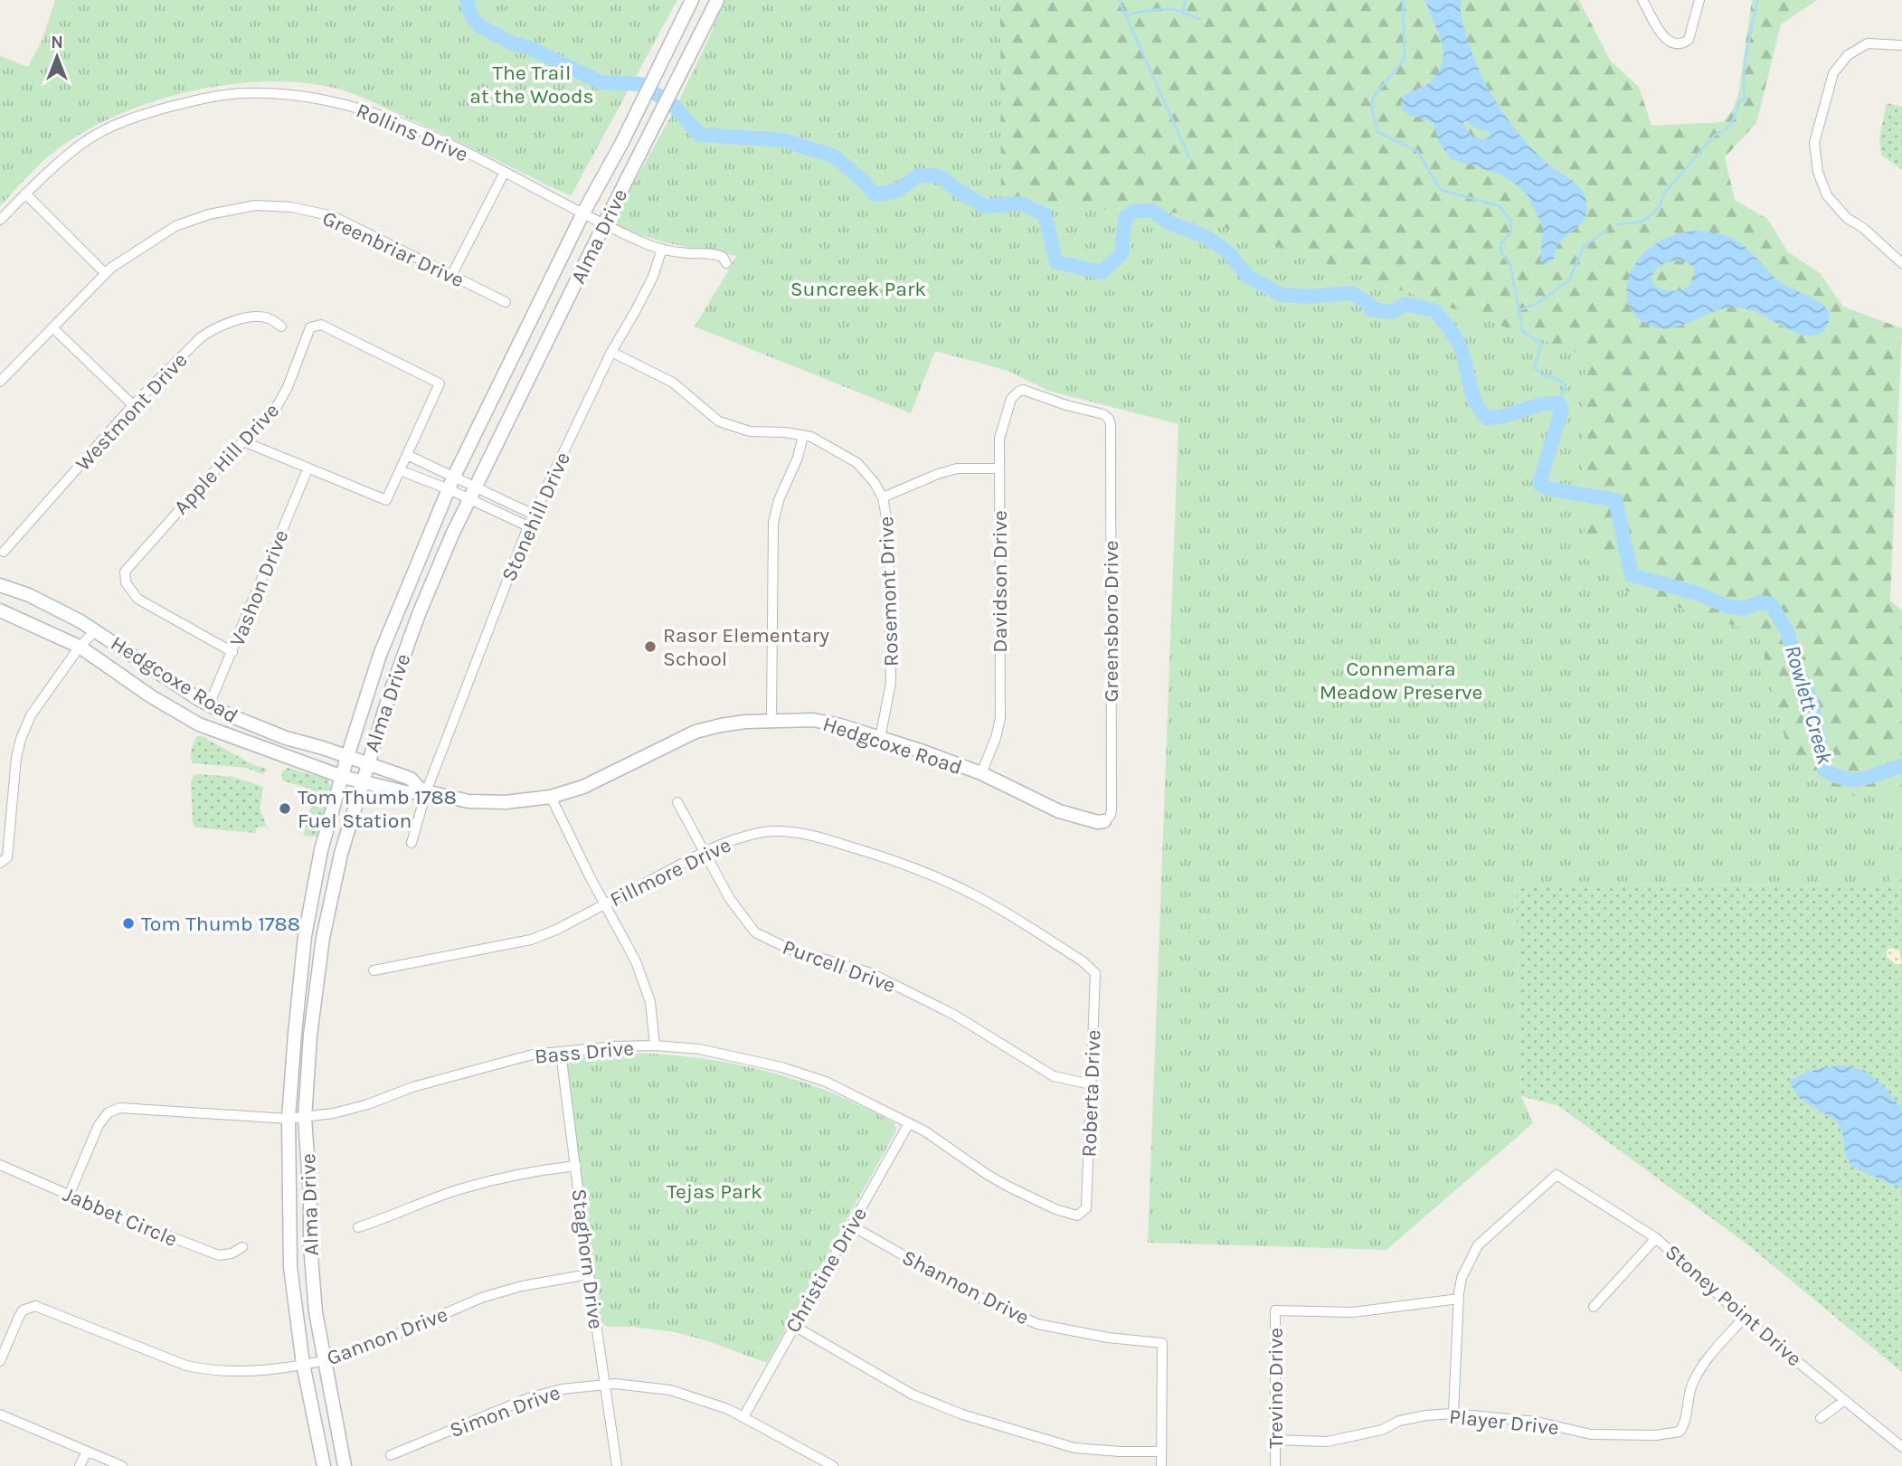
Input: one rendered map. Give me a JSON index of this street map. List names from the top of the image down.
{
  "streets": {
    "main road": ["Alma Drive", "Hedgcoxe Road"],
    "street": [
      "Rollins Drive",
      "Greenbriar Drive",
      "Westmont Drive",
      "Apple Hill Drive",
      "Stonehill Drive",
      "Davidson Drive",
      "Vashon Drive",
      "Rosemont Drive",
      "Greensboro Drive",
      "Fillmore Drive",
      "Purcell Drive",
      "Bass Drive",
      "Roberta Drive",
      "Jabbet Circle",
      "Staghorn Drive",
      "Christine Drive",
      "Shannon Drive",
      "Stoney Point Drive",
      "Gannon Drive",
      "Trevino Drive",
      "Simon Drive",
      "Player Drive"
    ]
  },
  "crossings": [
    ["Rollins Drive", "Alma Drive"],
    ["Rollins Drive", "Stonehill Drive"],
    ["Alma Drive", "Hedgcoxe Road"],
    ["Alma Drive", "Bass Drive"],
    ["Alma Drive", "Gannon Drive"],
    ["Apple Hill Drive", "Vashon Drive"],
    ["Stonehill Drive", "Rosemont Drive"],
    ["Stonehill Drive", "Hedgcoxe Road"],
    ["Davidson Drive", "Greensboro Drive"],
    ["Davidson Drive", "Hedgcoxe Road"],
    ["Vashon Drive", "Hedgcoxe Road"],
    ["Rosemont Drive", "Hedgcoxe Road"],
    ["Greensboro Drive", "Hedgcoxe Road"],
    ["Fillmore Drive", "Purcell Drive"],
    ["Fillmore Drive", "Roberta Drive"],
    ["Purcell Drive", "Roberta Drive"],
    ["Bass Drive", "Roberta Drive"],
    ["Bass Drive", "Jabbet Circle"],
    ["Bass Drive", "Staghorn Drive"],
    ["Bass Drive", "Christine Drive"],
    ["Staghorn Drive", "Gannon Drive"],
    ["Staghorn Drive", "Simon Drive"],
    ["Christine Drive", "Shannon Drive"],
    ["Christine Drive", "Simon Drive"],
    ["Stoney Point Drive", "Trevino Drive"],
    ["Stoney Point Drive", "Player Drive"],
    ["Trevino Drive", "Player Drive"]
  ],
  "water": ["Rowlett Creek"],
  "parks": [
    "The Trail at the Woods",
    "Suncreek Park",
    "Connemara Meadow Preserve",
    "Tejas Park"
  ],
  "places": ["Rasor Elementary School", "Tom Thumb 1788 Fuel Station", "Tom Thumb 1788"],
  "north": "top"
}
